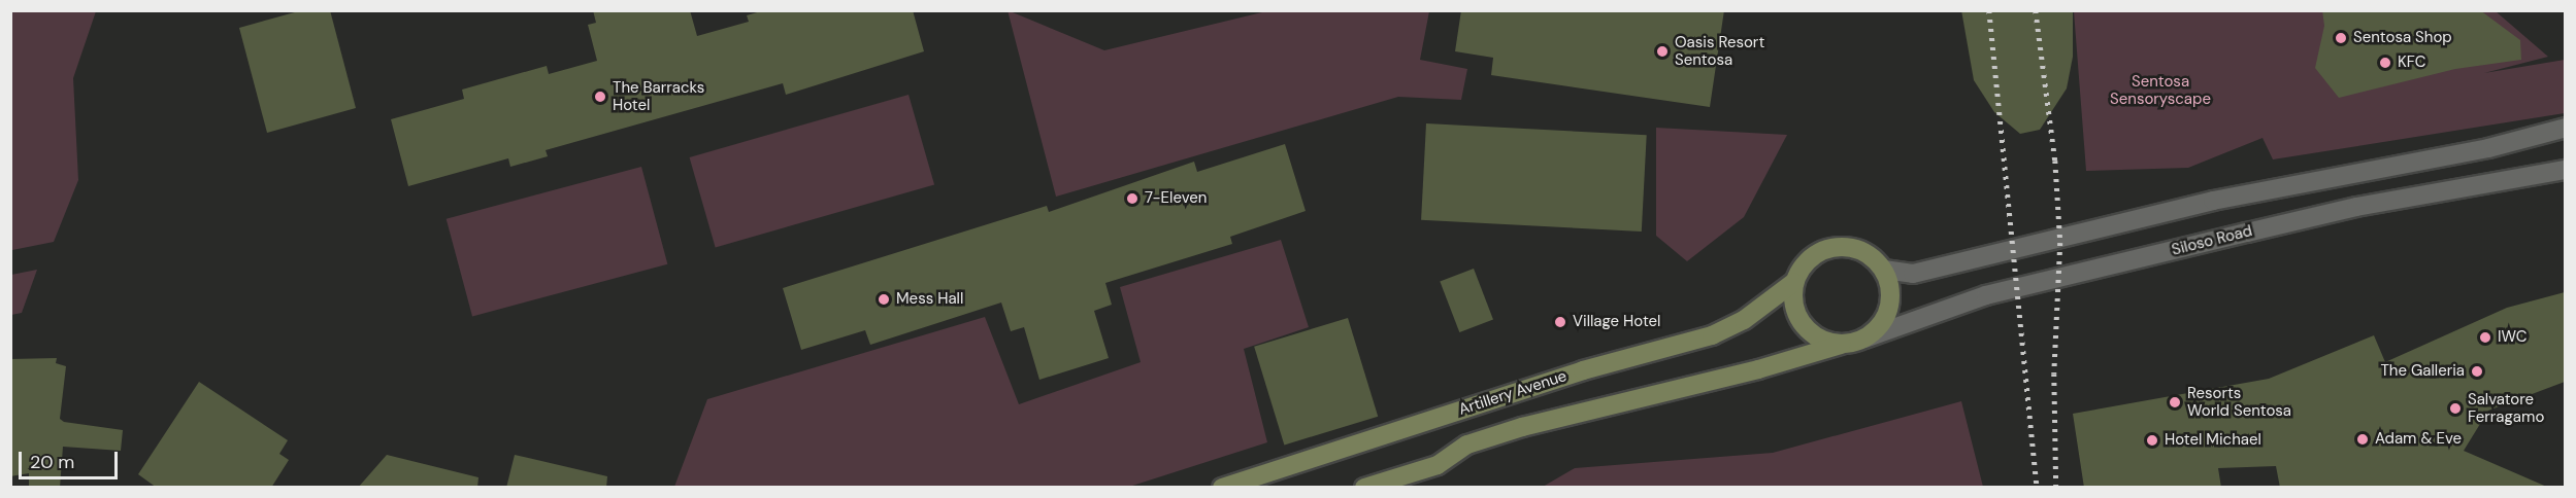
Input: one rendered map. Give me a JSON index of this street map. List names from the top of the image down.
{
  "streets": {
    "street": ["Siloso Road", "Artillery Avenue"]
  },
  "crossings": [
    ["Siloso Road", "Artillery Avenue"]
  ],
  "parks": ["Sentosa Sensoryscape"],
  "places": [
    "Sentosa Shop",
    "Oasis Resort Sentosa",
    "KFC",
    "The Barracks Hotel",
    "7-Eleven",
    "Mess Hall",
    "Village Hotel",
    "IWC",
    "The Galleria",
    "Resorts World Sentosa",
    "Salvatore Ferragamo",
    "Adam & Eve",
    "Hotel Michael"
  ],
  "scale_bar": "20 m"
}
